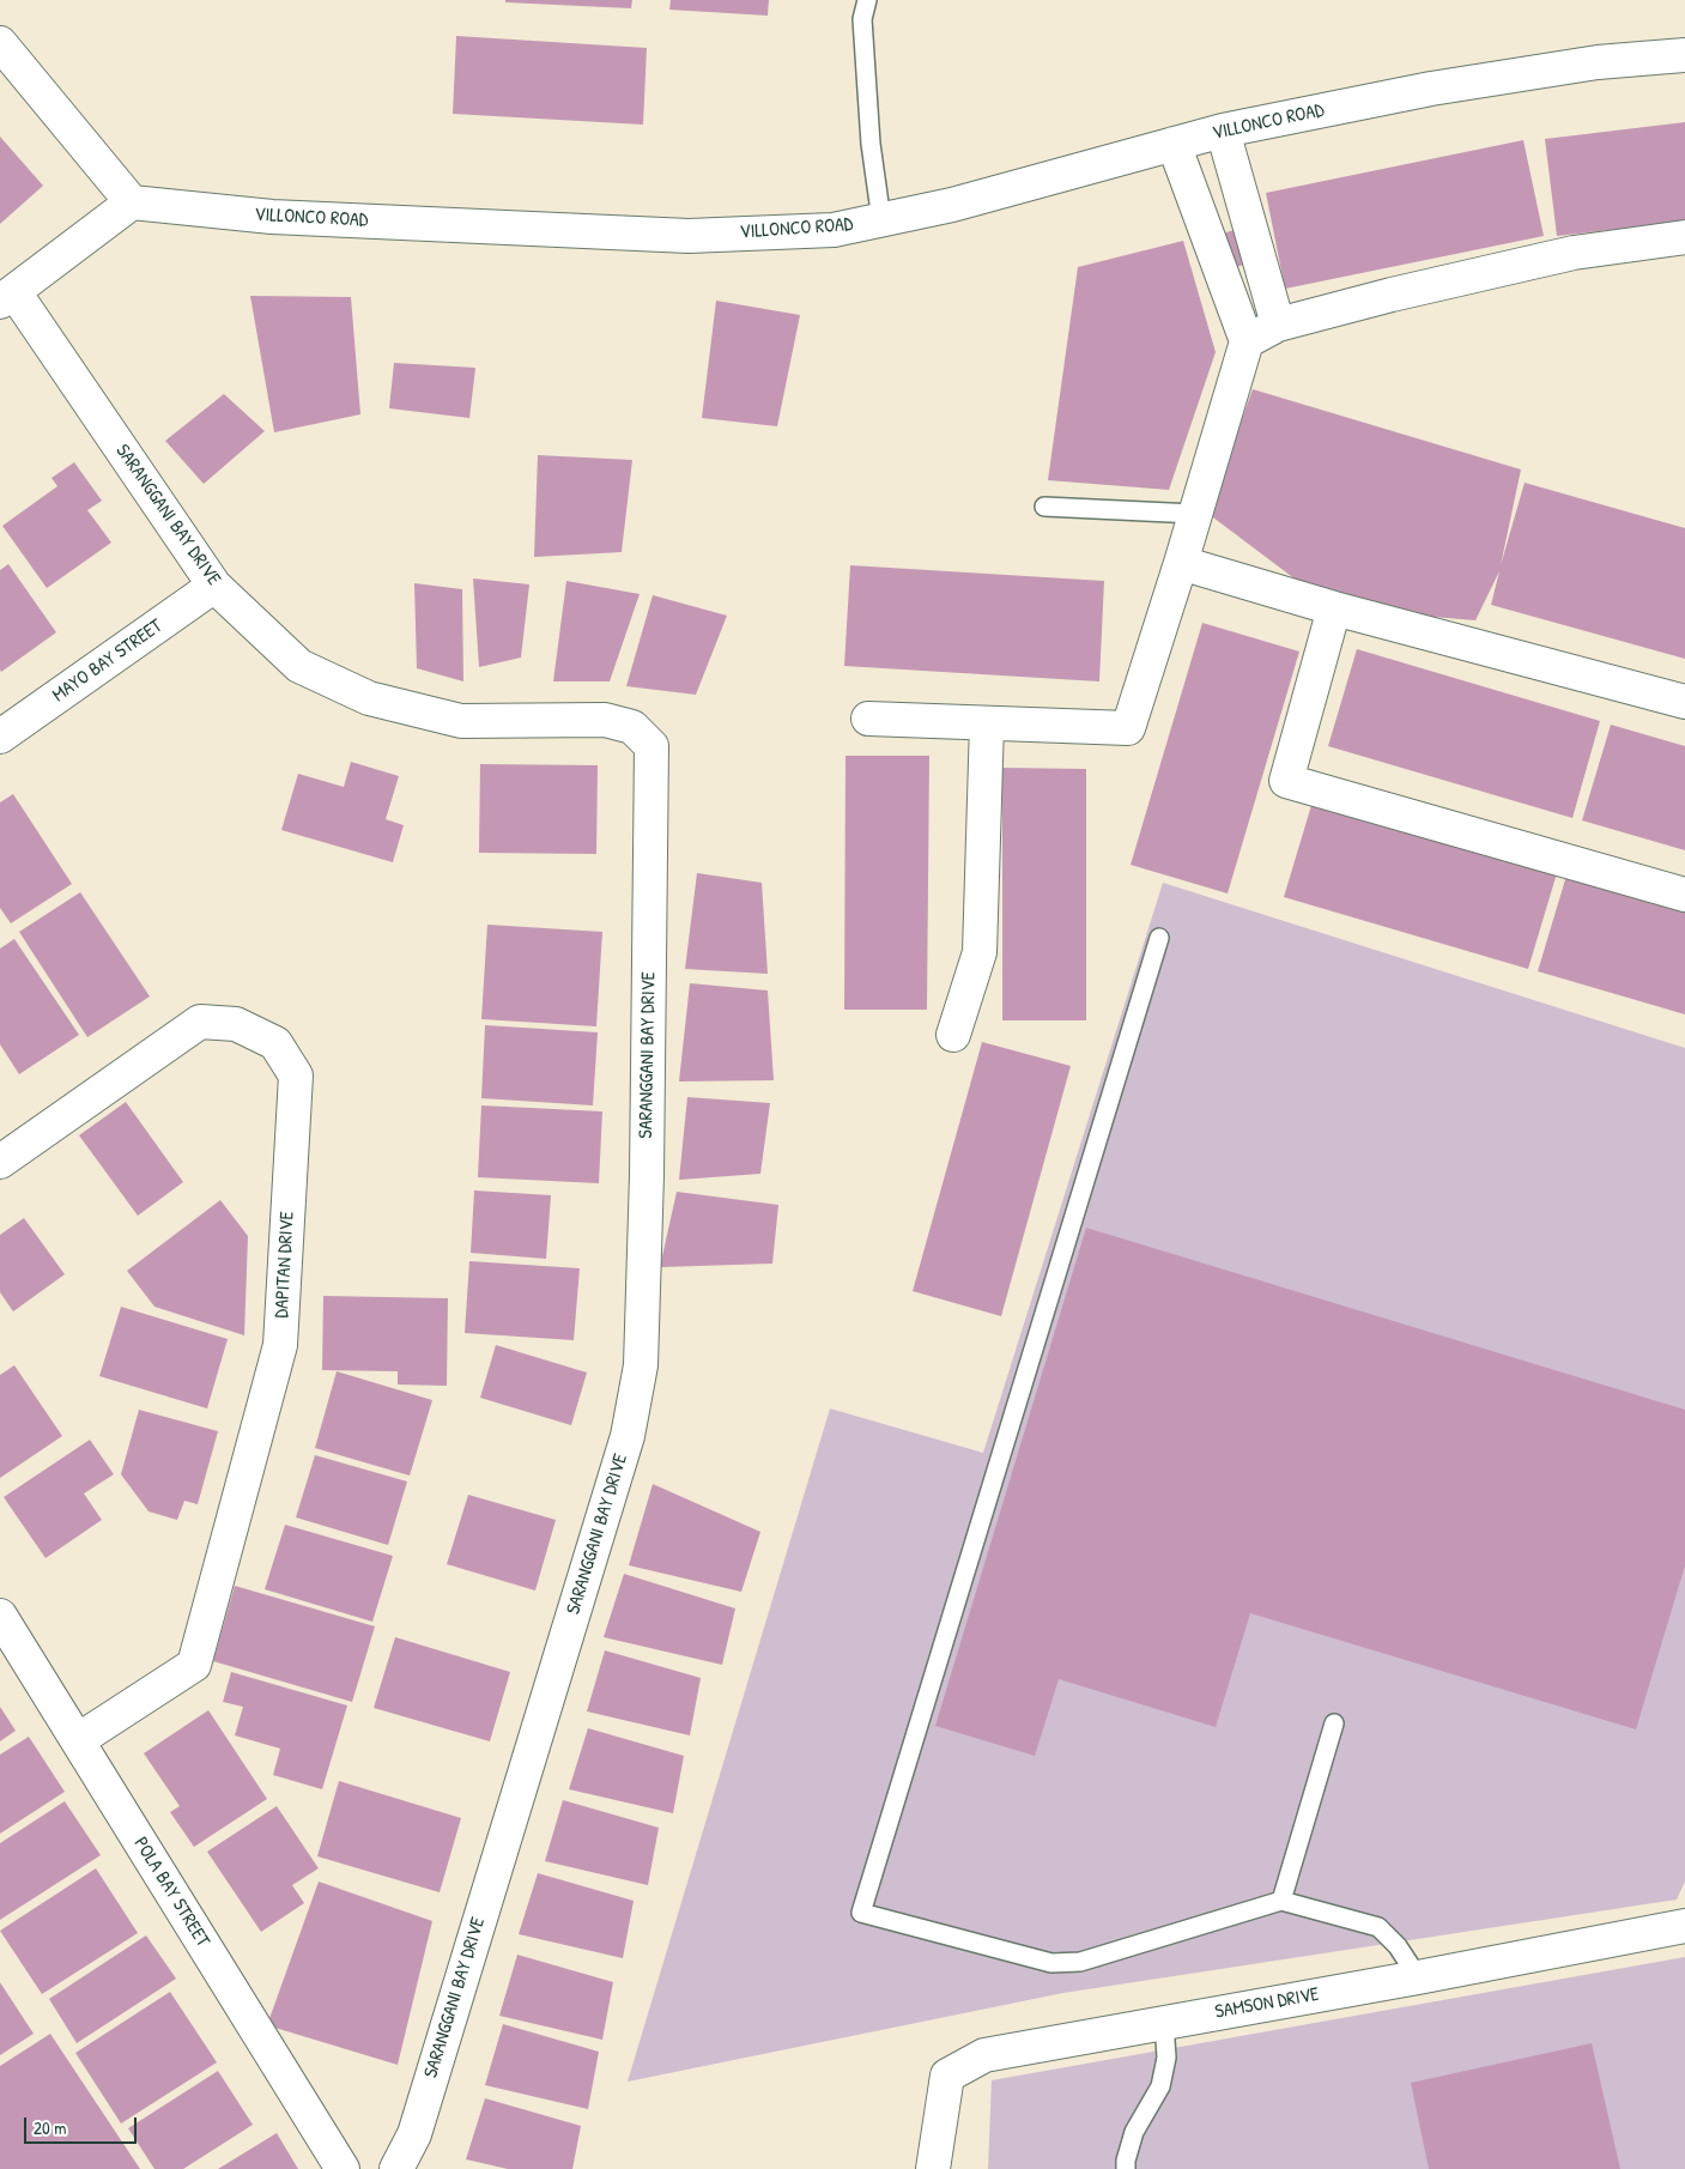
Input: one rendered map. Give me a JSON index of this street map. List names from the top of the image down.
{
  "streets": {
    "street": [
      "VILLONCO ROAD",
      "SARANGGANI BAY DRIVE",
      "MAYO BAY STREET",
      "DAPITAN DRIVE",
      "POLA BAY STREET",
      "SAMSON DRIVE"
    ]
  },
  "crossings": [
    ["SARANGGANI BAY DRIVE", "MAYO BAY STREET"],
    ["DAPITAN DRIVE", "POLA BAY STREET"]
  ],
  "scale_bar": "20 m"
}
